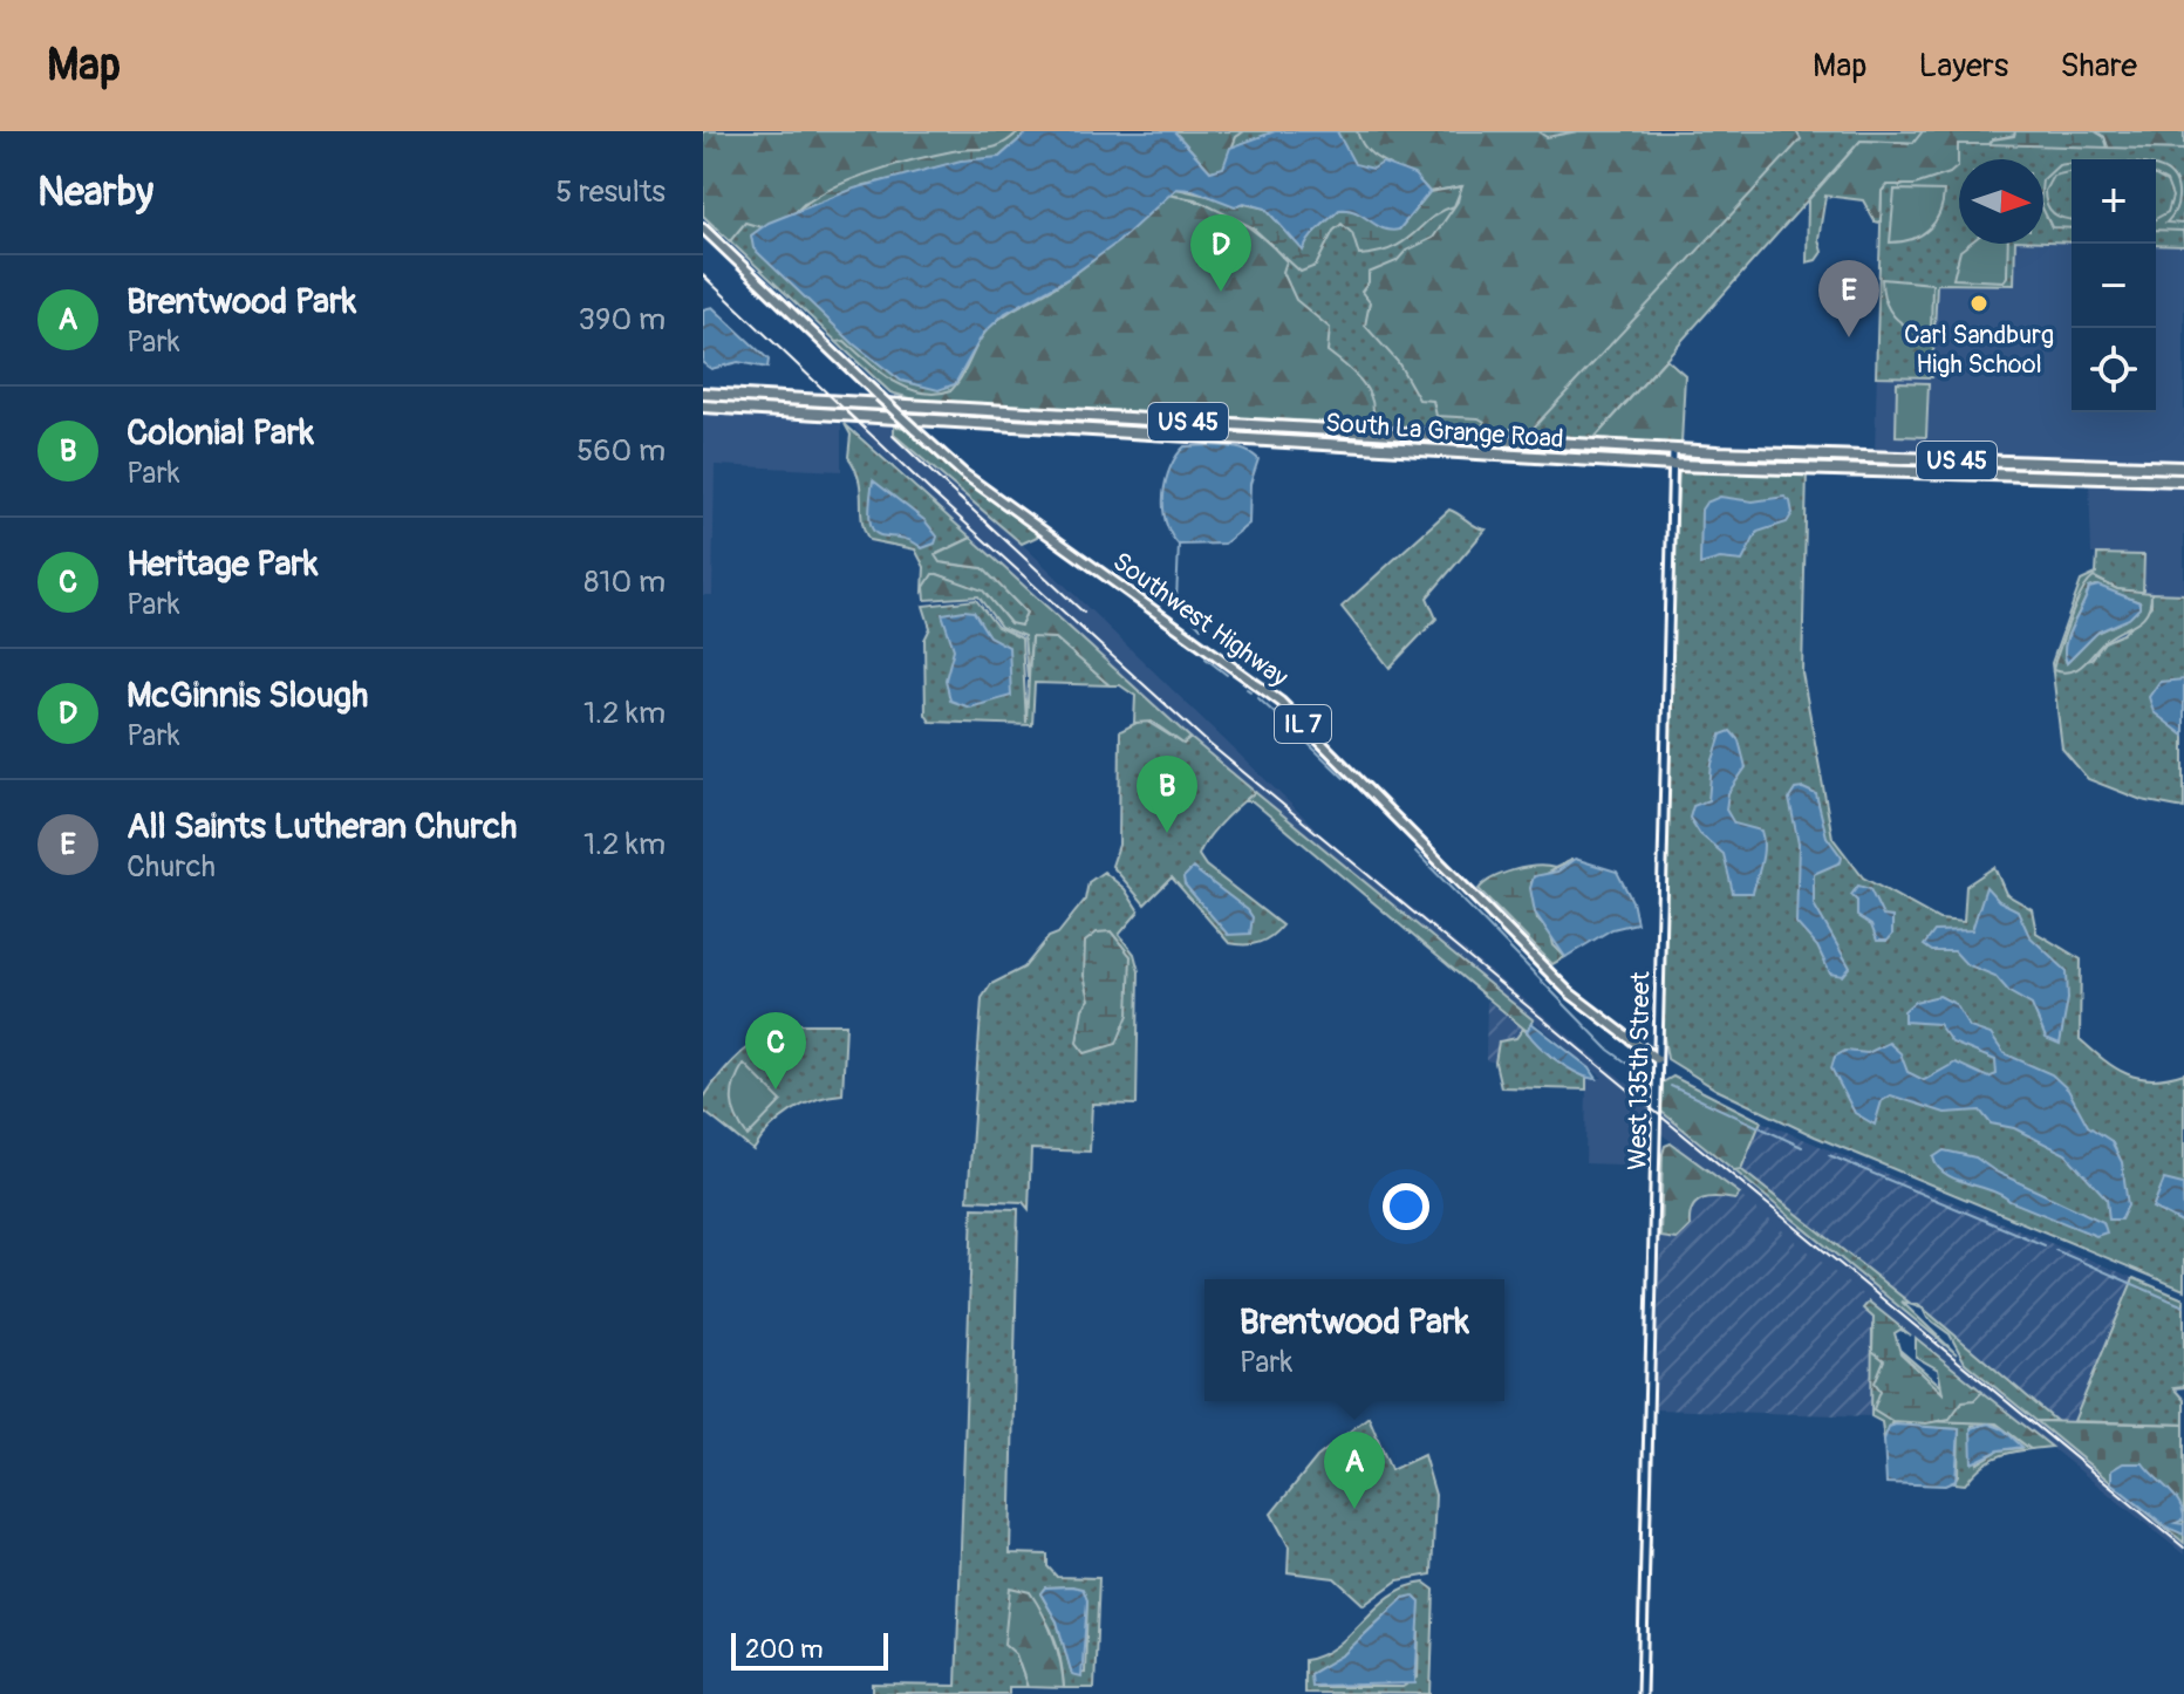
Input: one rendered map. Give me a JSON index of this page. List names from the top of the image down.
{
  "streets": {
    "highway": ["US 45", "South La Grange Road"],
    "main road": ["Southwest Highway", "IL 7"],
    "street": ["West 135th Street"]
  },
  "crossings": [
    ["South La Grange Road", "West 135th Street"],
    ["Southwest Highway", "West 135th Street"]
  ],
  "places": ["Carl Sandburg High School"],
  "scale_bar": "200 m",
  "north": "right",
  "page": {
    "header": "Map",
    "nav": ["Map", "Layers", "Share"],
    "heading": ["Nearby", "5 results"],
    "map_buttons": ["+", "−"],
    "pins": [
      "D",
      "E",
      "B",
      "C",
      "A"
    ],
    "list": [
      {
        "mark": "A",
        "name": "Brentwood Park",
        "note": "Park",
        "value": "390 m"
      },
      {
        "mark": "B",
        "name": "Colonial Park",
        "note": "Park",
        "value": "560 m"
      },
      {
        "mark": "C",
        "name": "Heritage Park",
        "note": "Park",
        "value": "810 m"
      },
      {
        "mark": "D",
        "name": "McGinnis Slough",
        "note": "Park",
        "value": "1.2 km"
      },
      {
        "mark": "E",
        "name": "All Saints Lutheran Church",
        "note": "Church",
        "value": "1.2 km"
      }
    ],
    "popup": ["Brentwood Park", "Park"],
    "scale": "200 m"
  }
}
